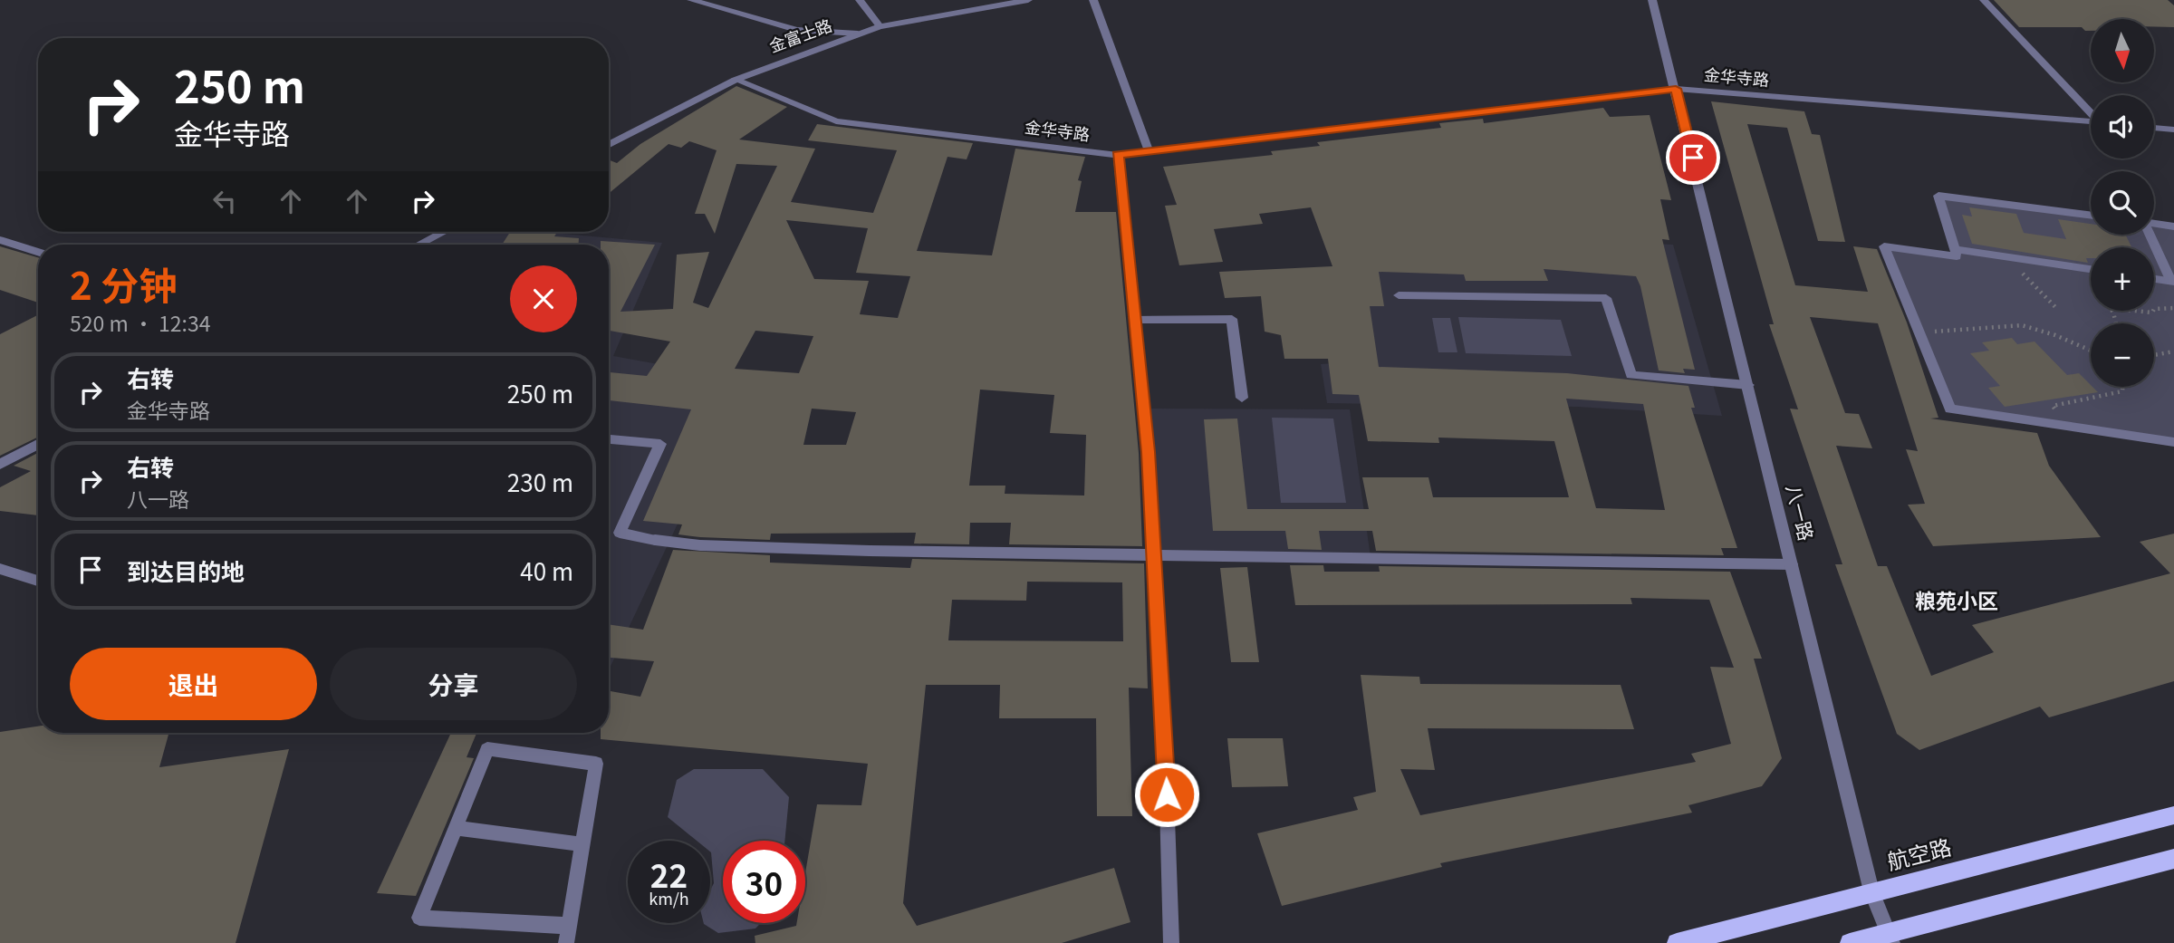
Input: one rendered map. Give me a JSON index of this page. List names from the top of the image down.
{
  "streets": {
    "main road": ["航空路"],
    "street": ["金富士路", "金华寺路", "八一路"]
  },
  "crossings": [
    ["金富士路", "金华寺路"],
    ["金华寺路", "八一路"],
    ["八一路", "航空路"]
  ],
  "districts": ["粮苑小区"],
  "north": "bottom",
  "page": {
    "map_buttons": ["+", "−"],
    "turn": ["250 m", "金华寺路"],
    "heading": ["2 分钟", "520 m · 12:34"],
    "list": [
      {
        "name": "右转",
        "note": "金华寺路",
        "value": "250 m"
      },
      {
        "name": "右转",
        "note": "八一路",
        "value": "230 m"
      },
      {
        "name": "到达目的地",
        "value": "40 m"
      }
    ],
    "buttons": ["退出", "分享"],
    "speed": "22 km/h",
    "limit": "30"
  }
}
